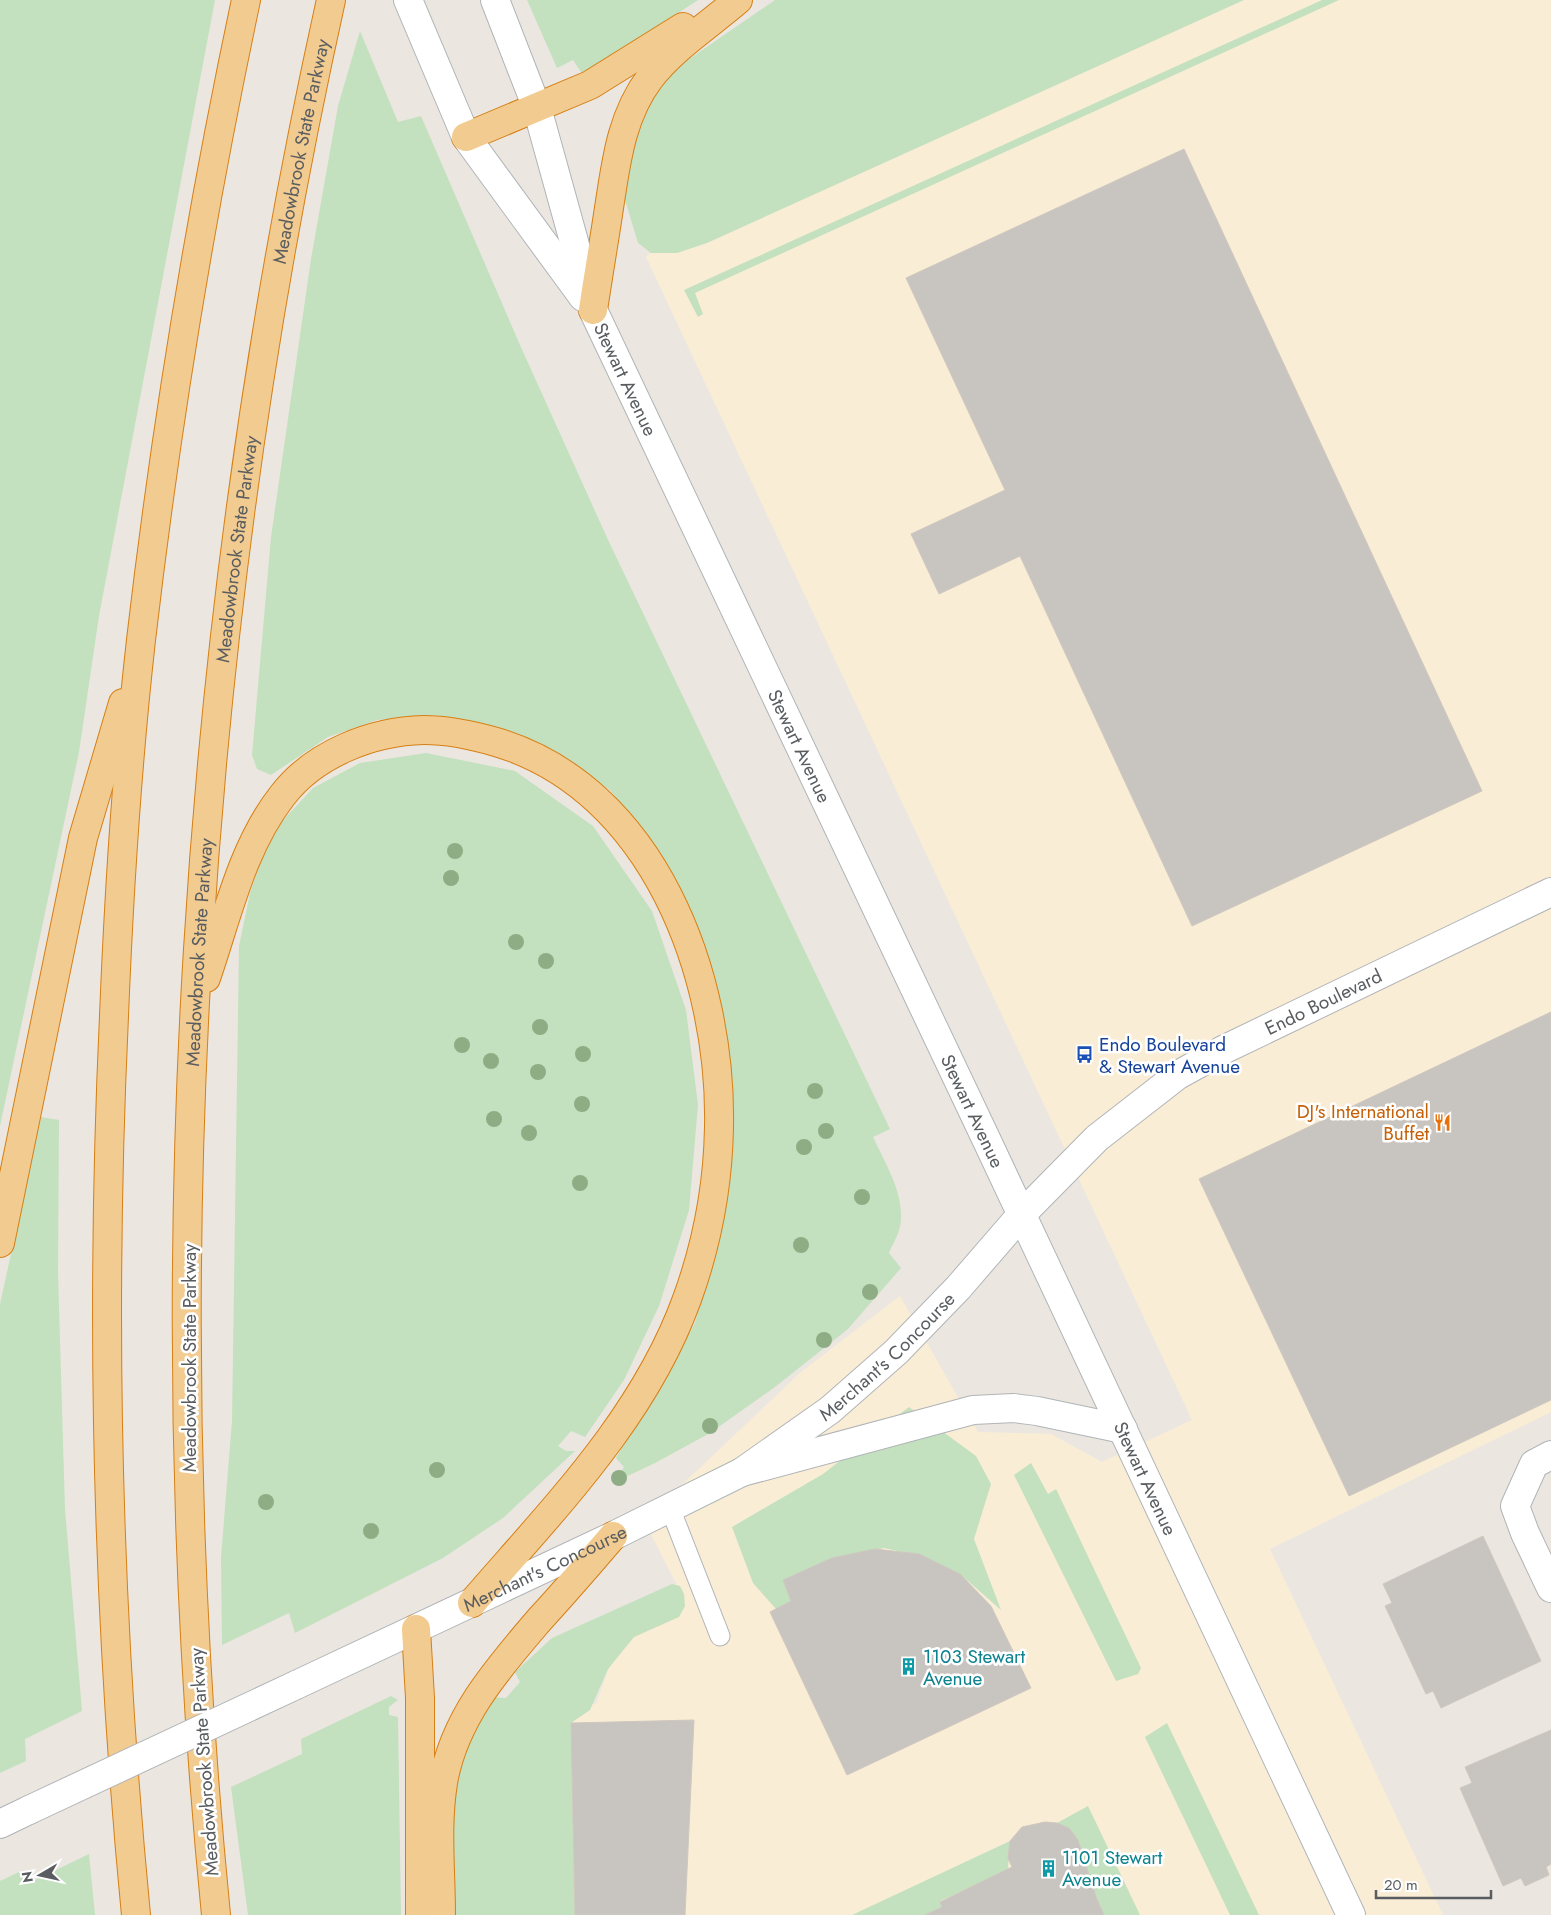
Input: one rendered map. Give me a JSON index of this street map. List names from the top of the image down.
{
  "streets": {
    "highway": ["Meadowbrook State Parkway"],
    "main road": ["Stewart Avenue", "Endo Boulevard", "Merchant's Concourse"]
  },
  "crossings": [
    ["Stewart Avenue", "Endo Boulevard"],
    ["Stewart Avenue", "Merchant's Concourse"],
    ["Endo Boulevard", "Merchant's Concourse"]
  ],
  "places": {
    "bus stop": ["Endo Boulevard & Stewart Avenue"],
    "restaurant": ["DJ's International Buffet"],
    "building": ["1103 Stewart Avenue", "1101 Stewart Avenue"]
  },
  "scale_bar": "20 m",
  "north": "left"
}
